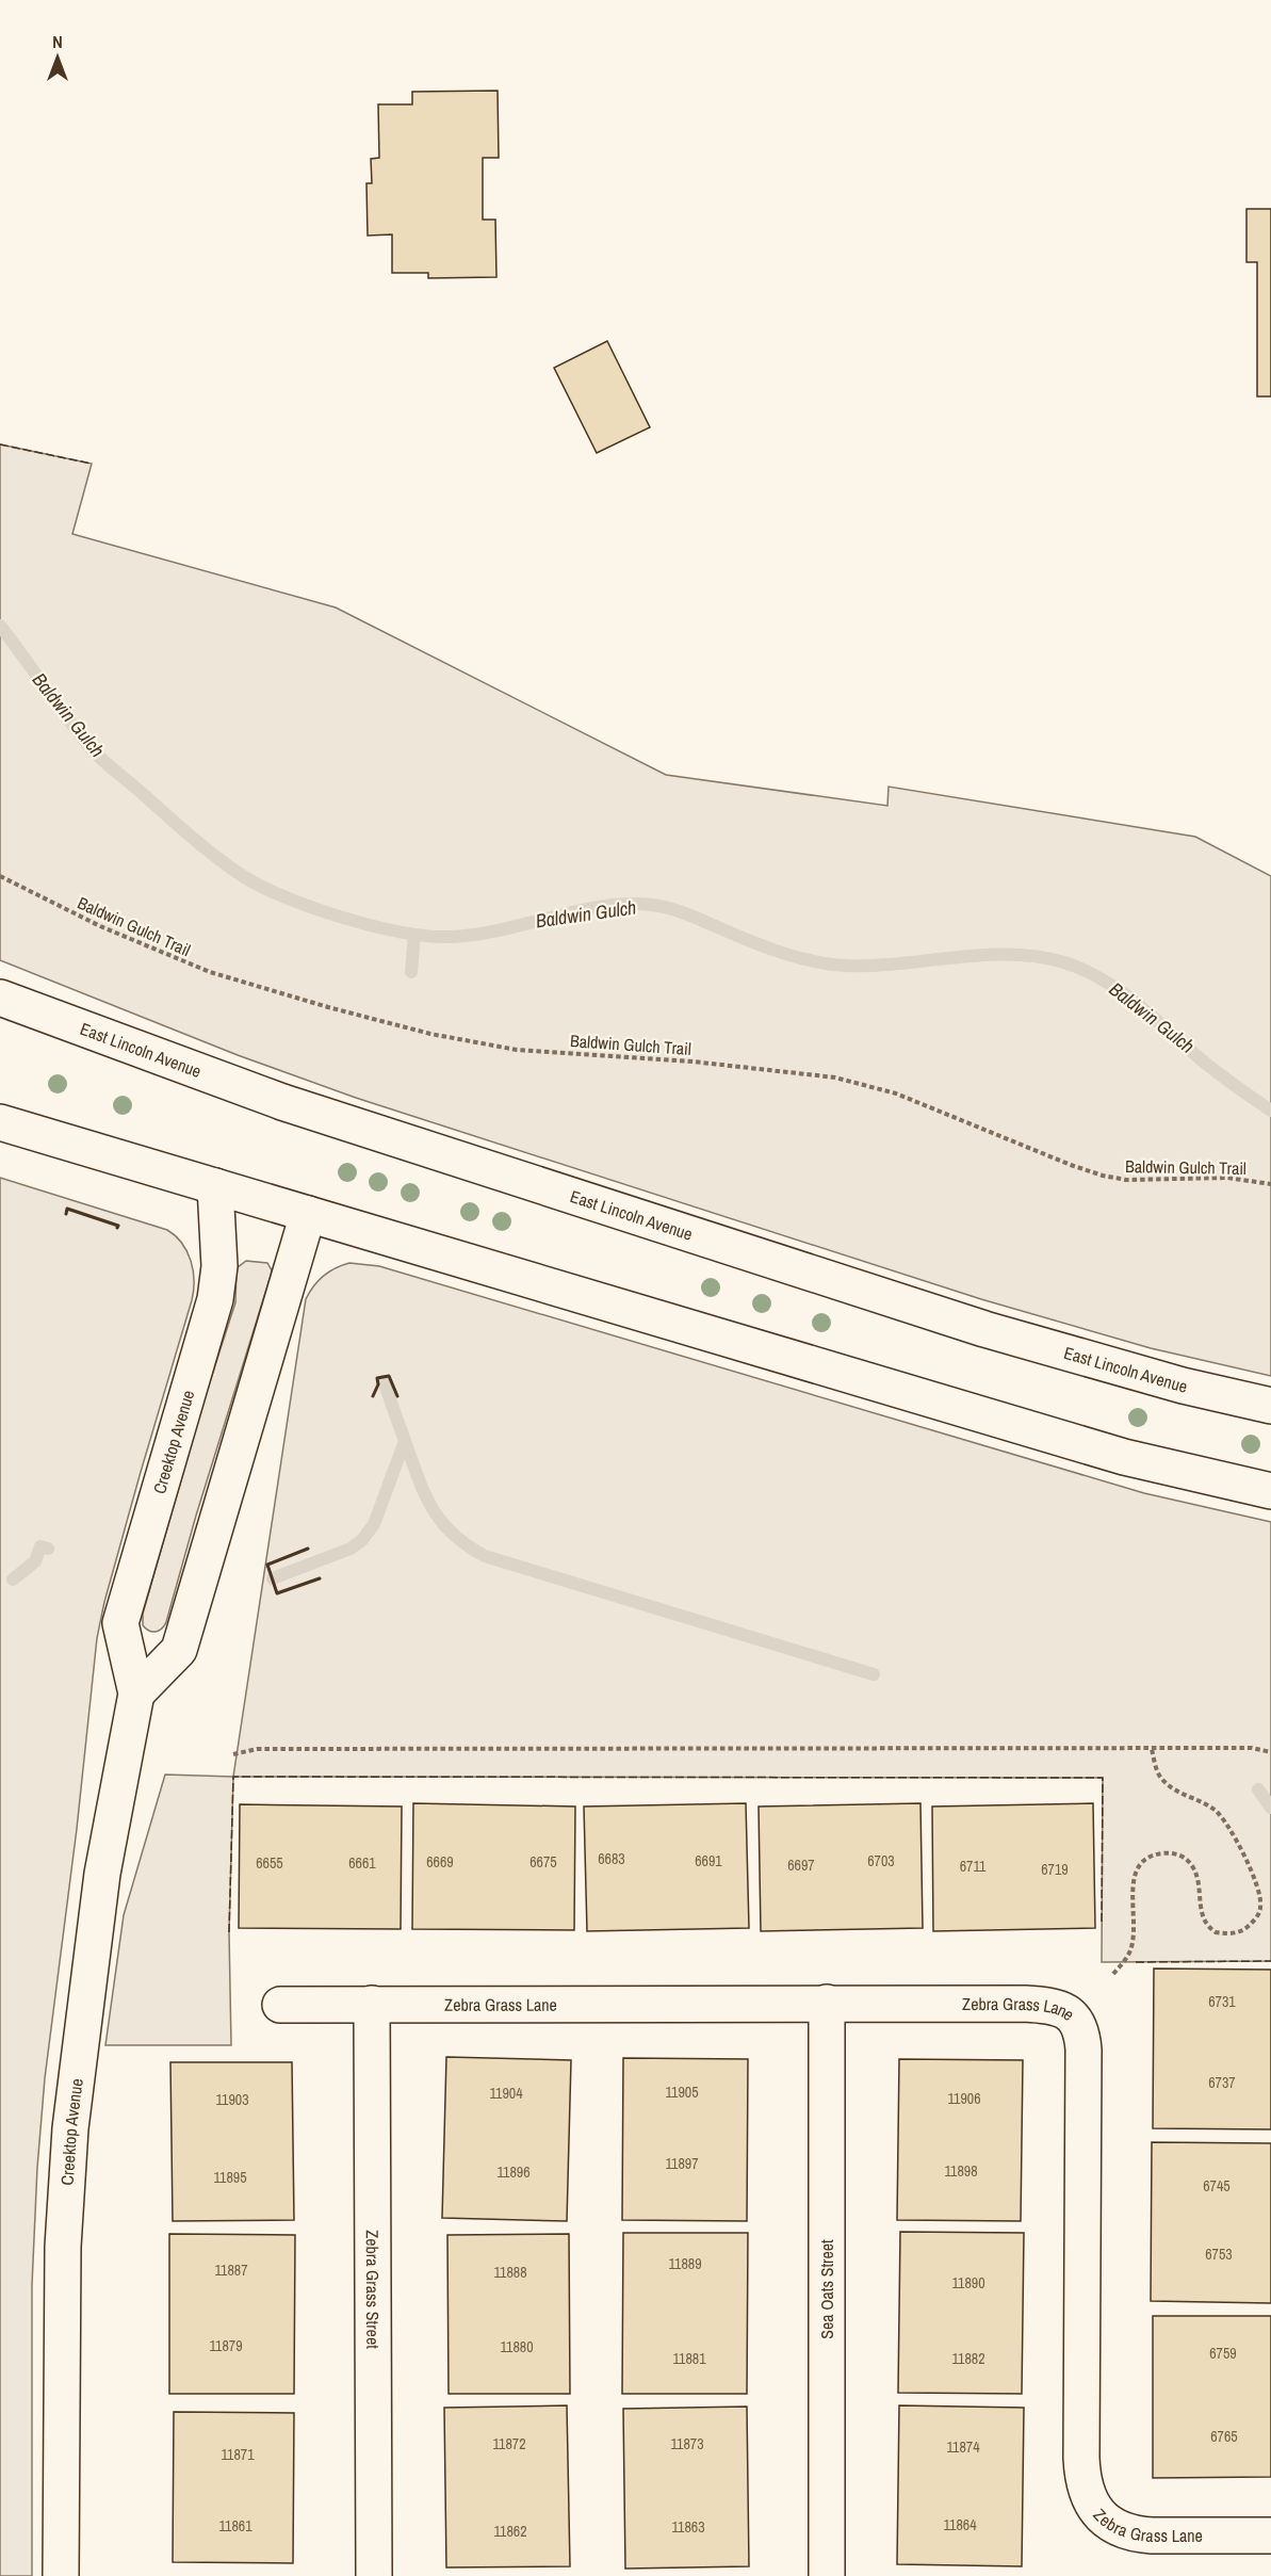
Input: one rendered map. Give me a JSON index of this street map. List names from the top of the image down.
{
  "streets": {
    "street": [
      "East Lincoln Avenue",
      "Creektop Avenue",
      "Zebra Grass Lane",
      "Sea Oats Street",
      "Zebra Grass Street"
    ],
    "path": ["Baldwin Gulch Trail"]
  },
  "crossings": [
    ["Zebra Grass Lane", "Sea Oats Street"],
    ["Zebra Grass Lane", "Zebra Grass Street"]
  ],
  "water": ["Baldwin Gulch"],
  "house_numbers": [
    "6683",
    "6691",
    "6703",
    "6669",
    "6675",
    "6655",
    "6661",
    "6697",
    "6711",
    "6719",
    "6731",
    "6737",
    "11905",
    "11904",
    "11906",
    "11903",
    "11897",
    "11898",
    "11896",
    "11895",
    "6745",
    "6753",
    "11889",
    "11887",
    "11888",
    "11890",
    "11879",
    "11880",
    "6759",
    "11881",
    "11882",
    "6765",
    "11872",
    "11873",
    "11874",
    "11871",
    "11864",
    "11861",
    "11863",
    "11862"
  ],
  "north": "top"
}
